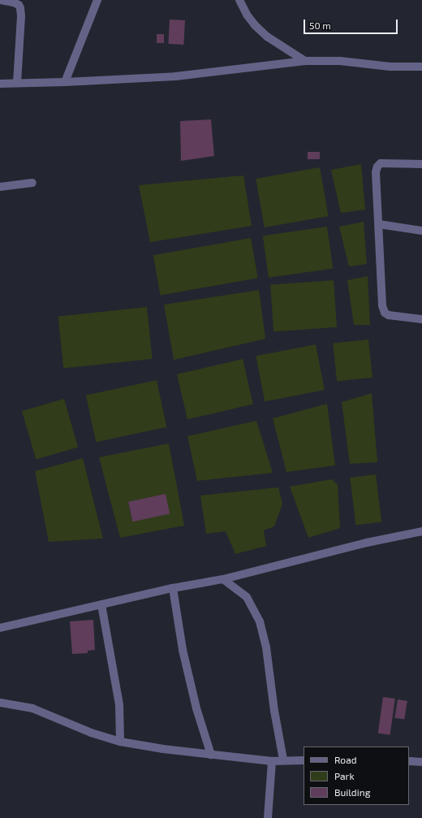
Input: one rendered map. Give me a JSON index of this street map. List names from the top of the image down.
{
  "legend": ["Road", "Park", "Building"],
  "scale_bar": "50 m"
}
